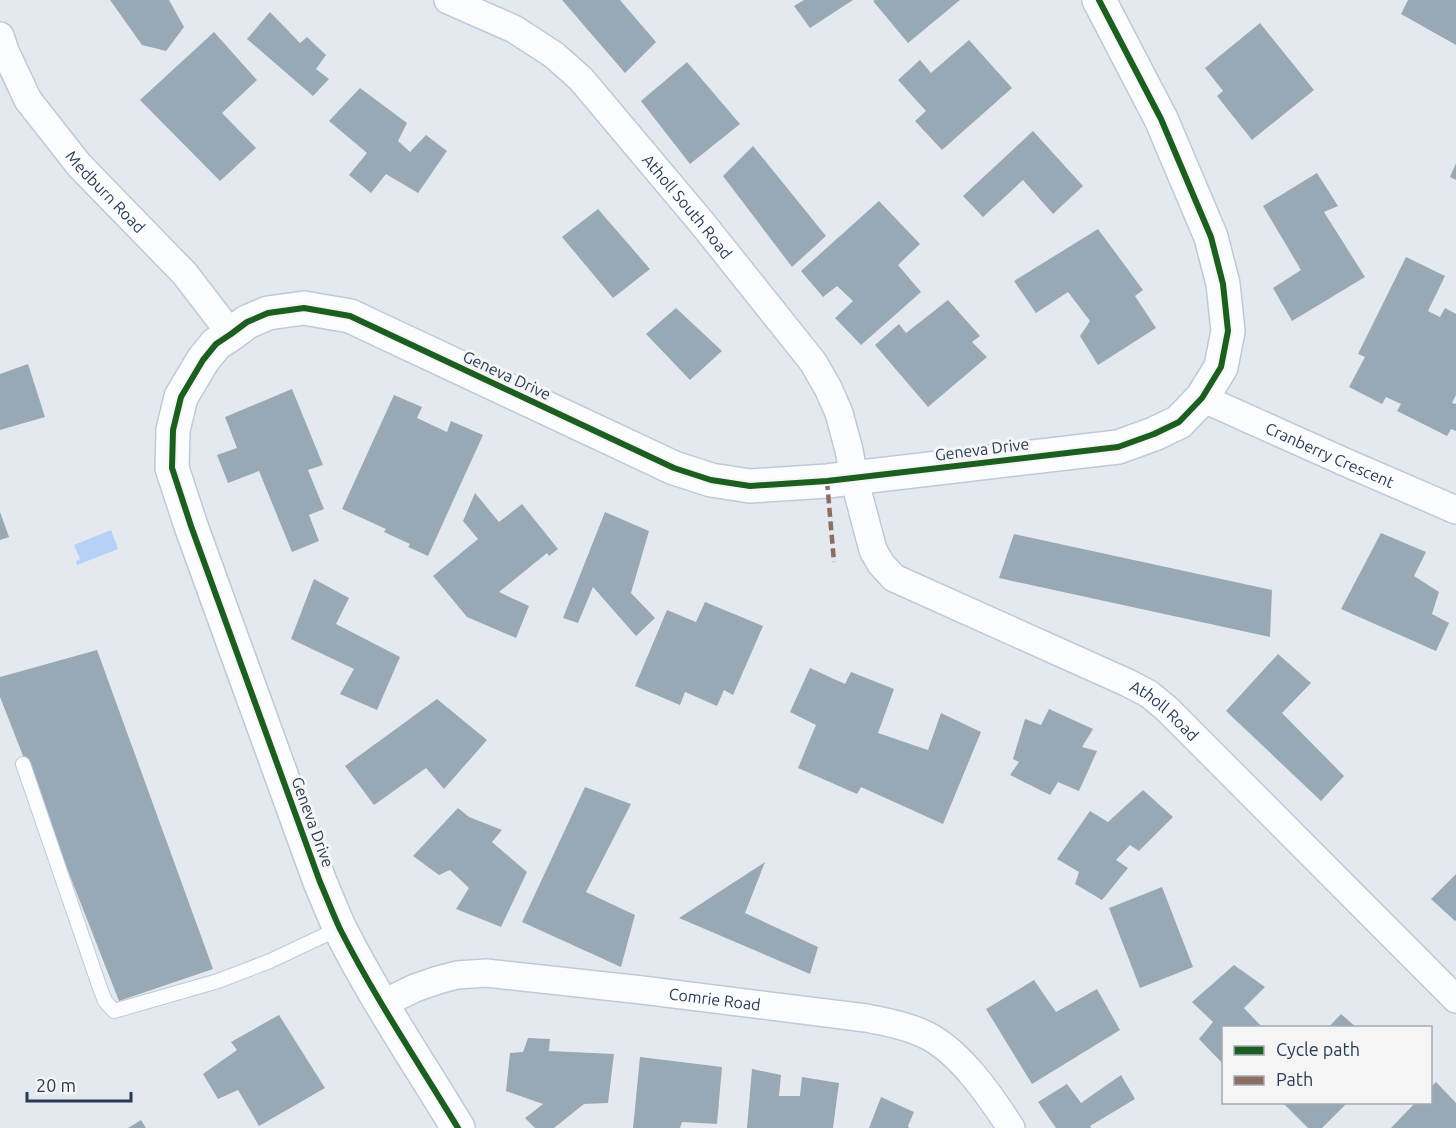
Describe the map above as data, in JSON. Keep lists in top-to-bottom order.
{
  "streets": {
    "street": [
      "Medburn Road",
      "Atholl South Road",
      "Geneva Drive",
      "Cranberry Crescent",
      "Atholl Road",
      "Comrie Road"
    ]
  },
  "crossings": [
    ["Medburn Road", "Geneva Drive"],
    ["Atholl South Road", "Geneva Drive"],
    ["Atholl South Road", "Atholl Road"],
    ["Geneva Drive", "Cranberry Crescent"],
    ["Geneva Drive", "Atholl Road"],
    ["Geneva Drive", "Comrie Road"]
  ],
  "legend": ["Cycle path", "Path"],
  "scale_bar": "20 m"
}
